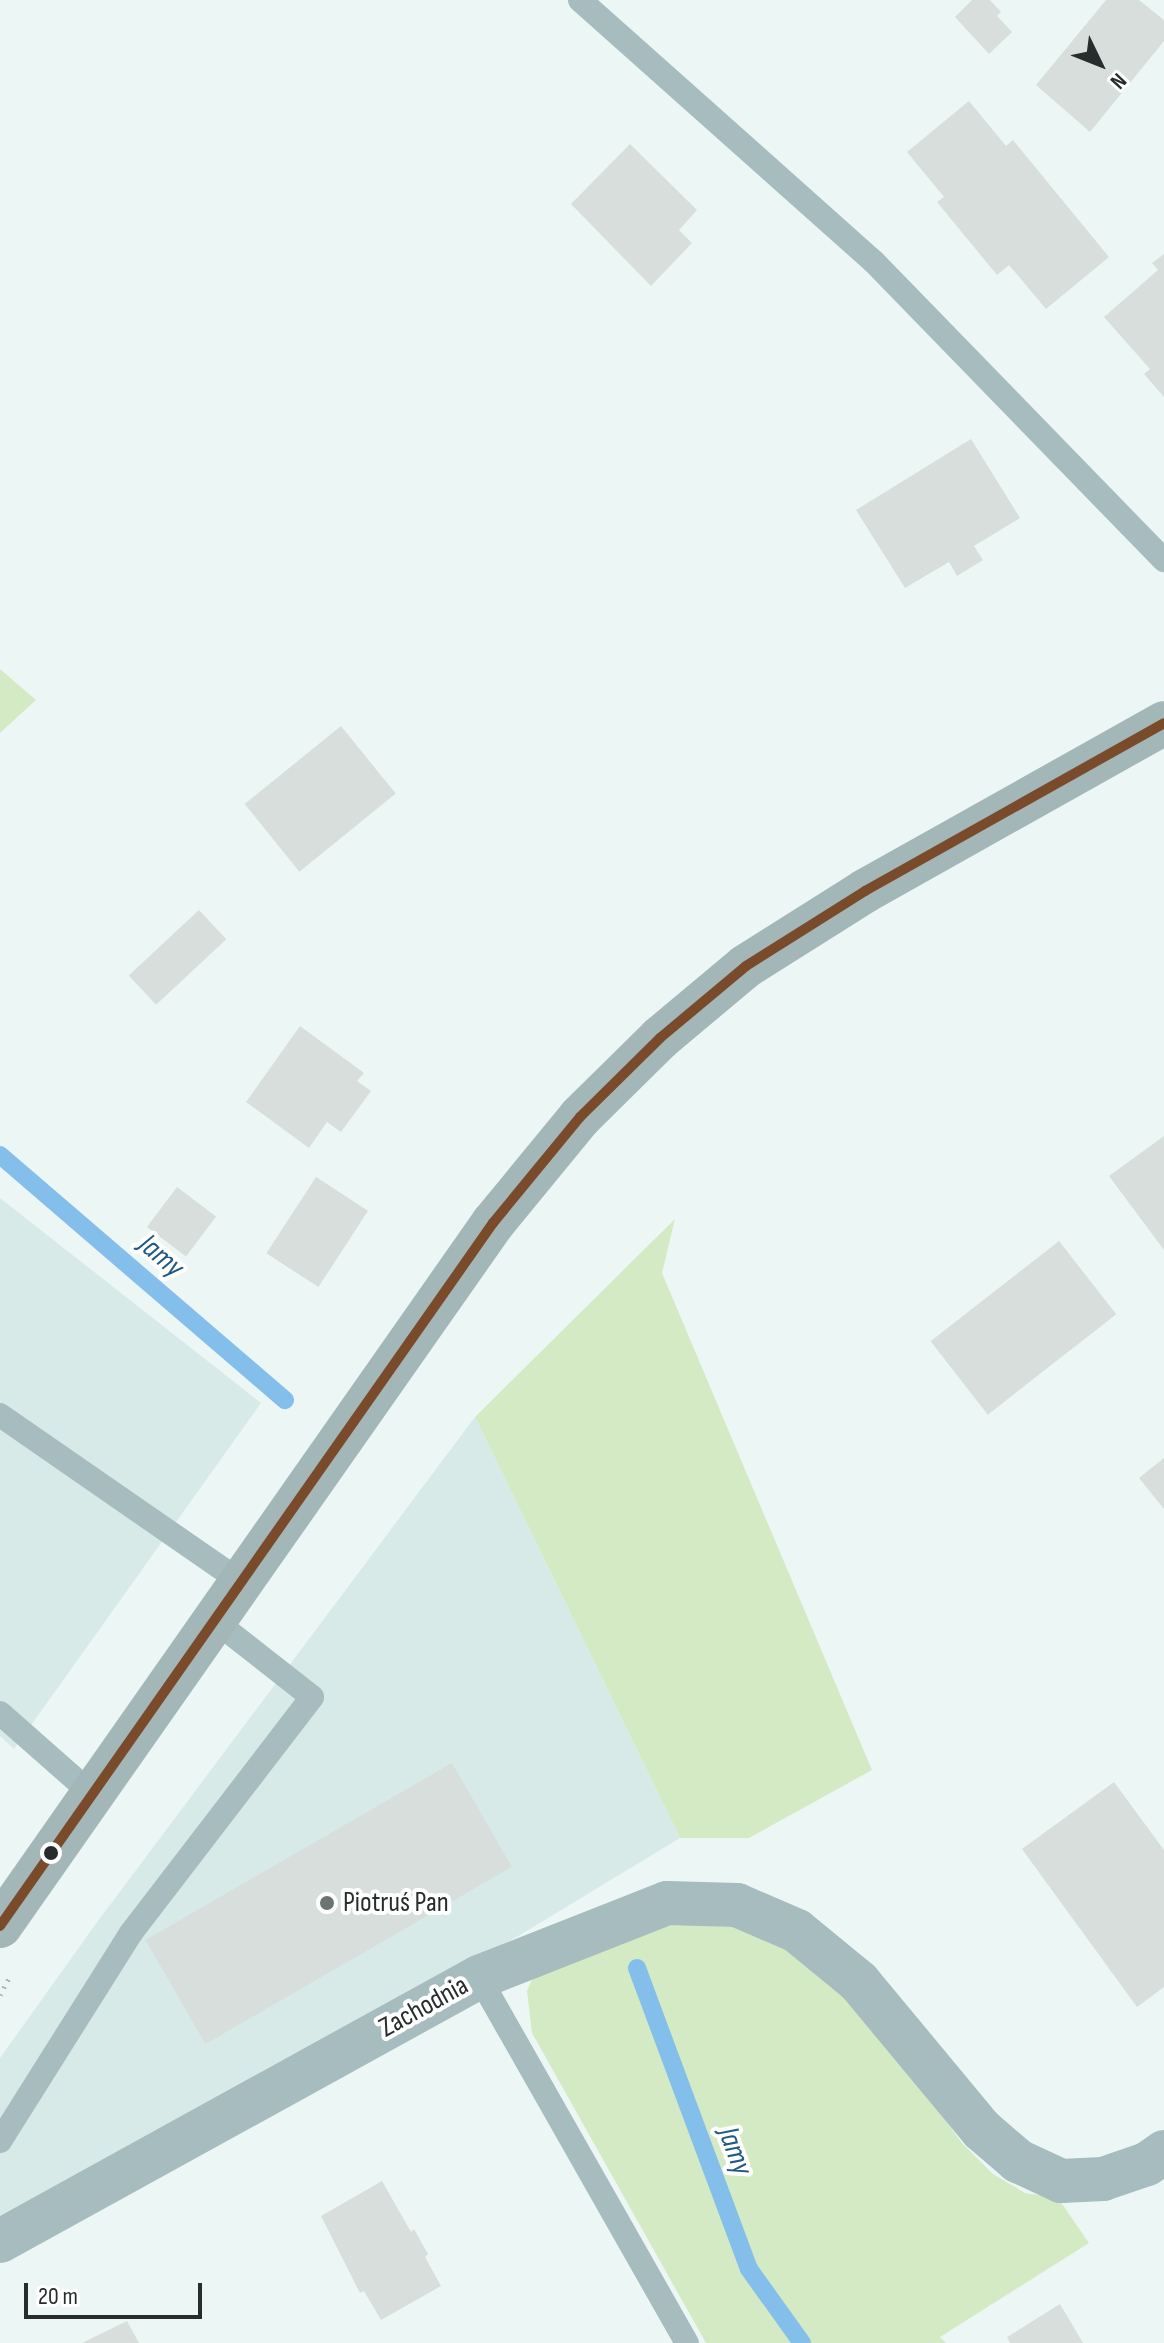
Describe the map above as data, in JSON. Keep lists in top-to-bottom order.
{
  "streets": {
    "street": ["Zachodnia"]
  },
  "water": ["Jamy"],
  "places": ["Piotruś Pan"],
  "scale_bar": "20 m",
  "north": "bottom right"
}
